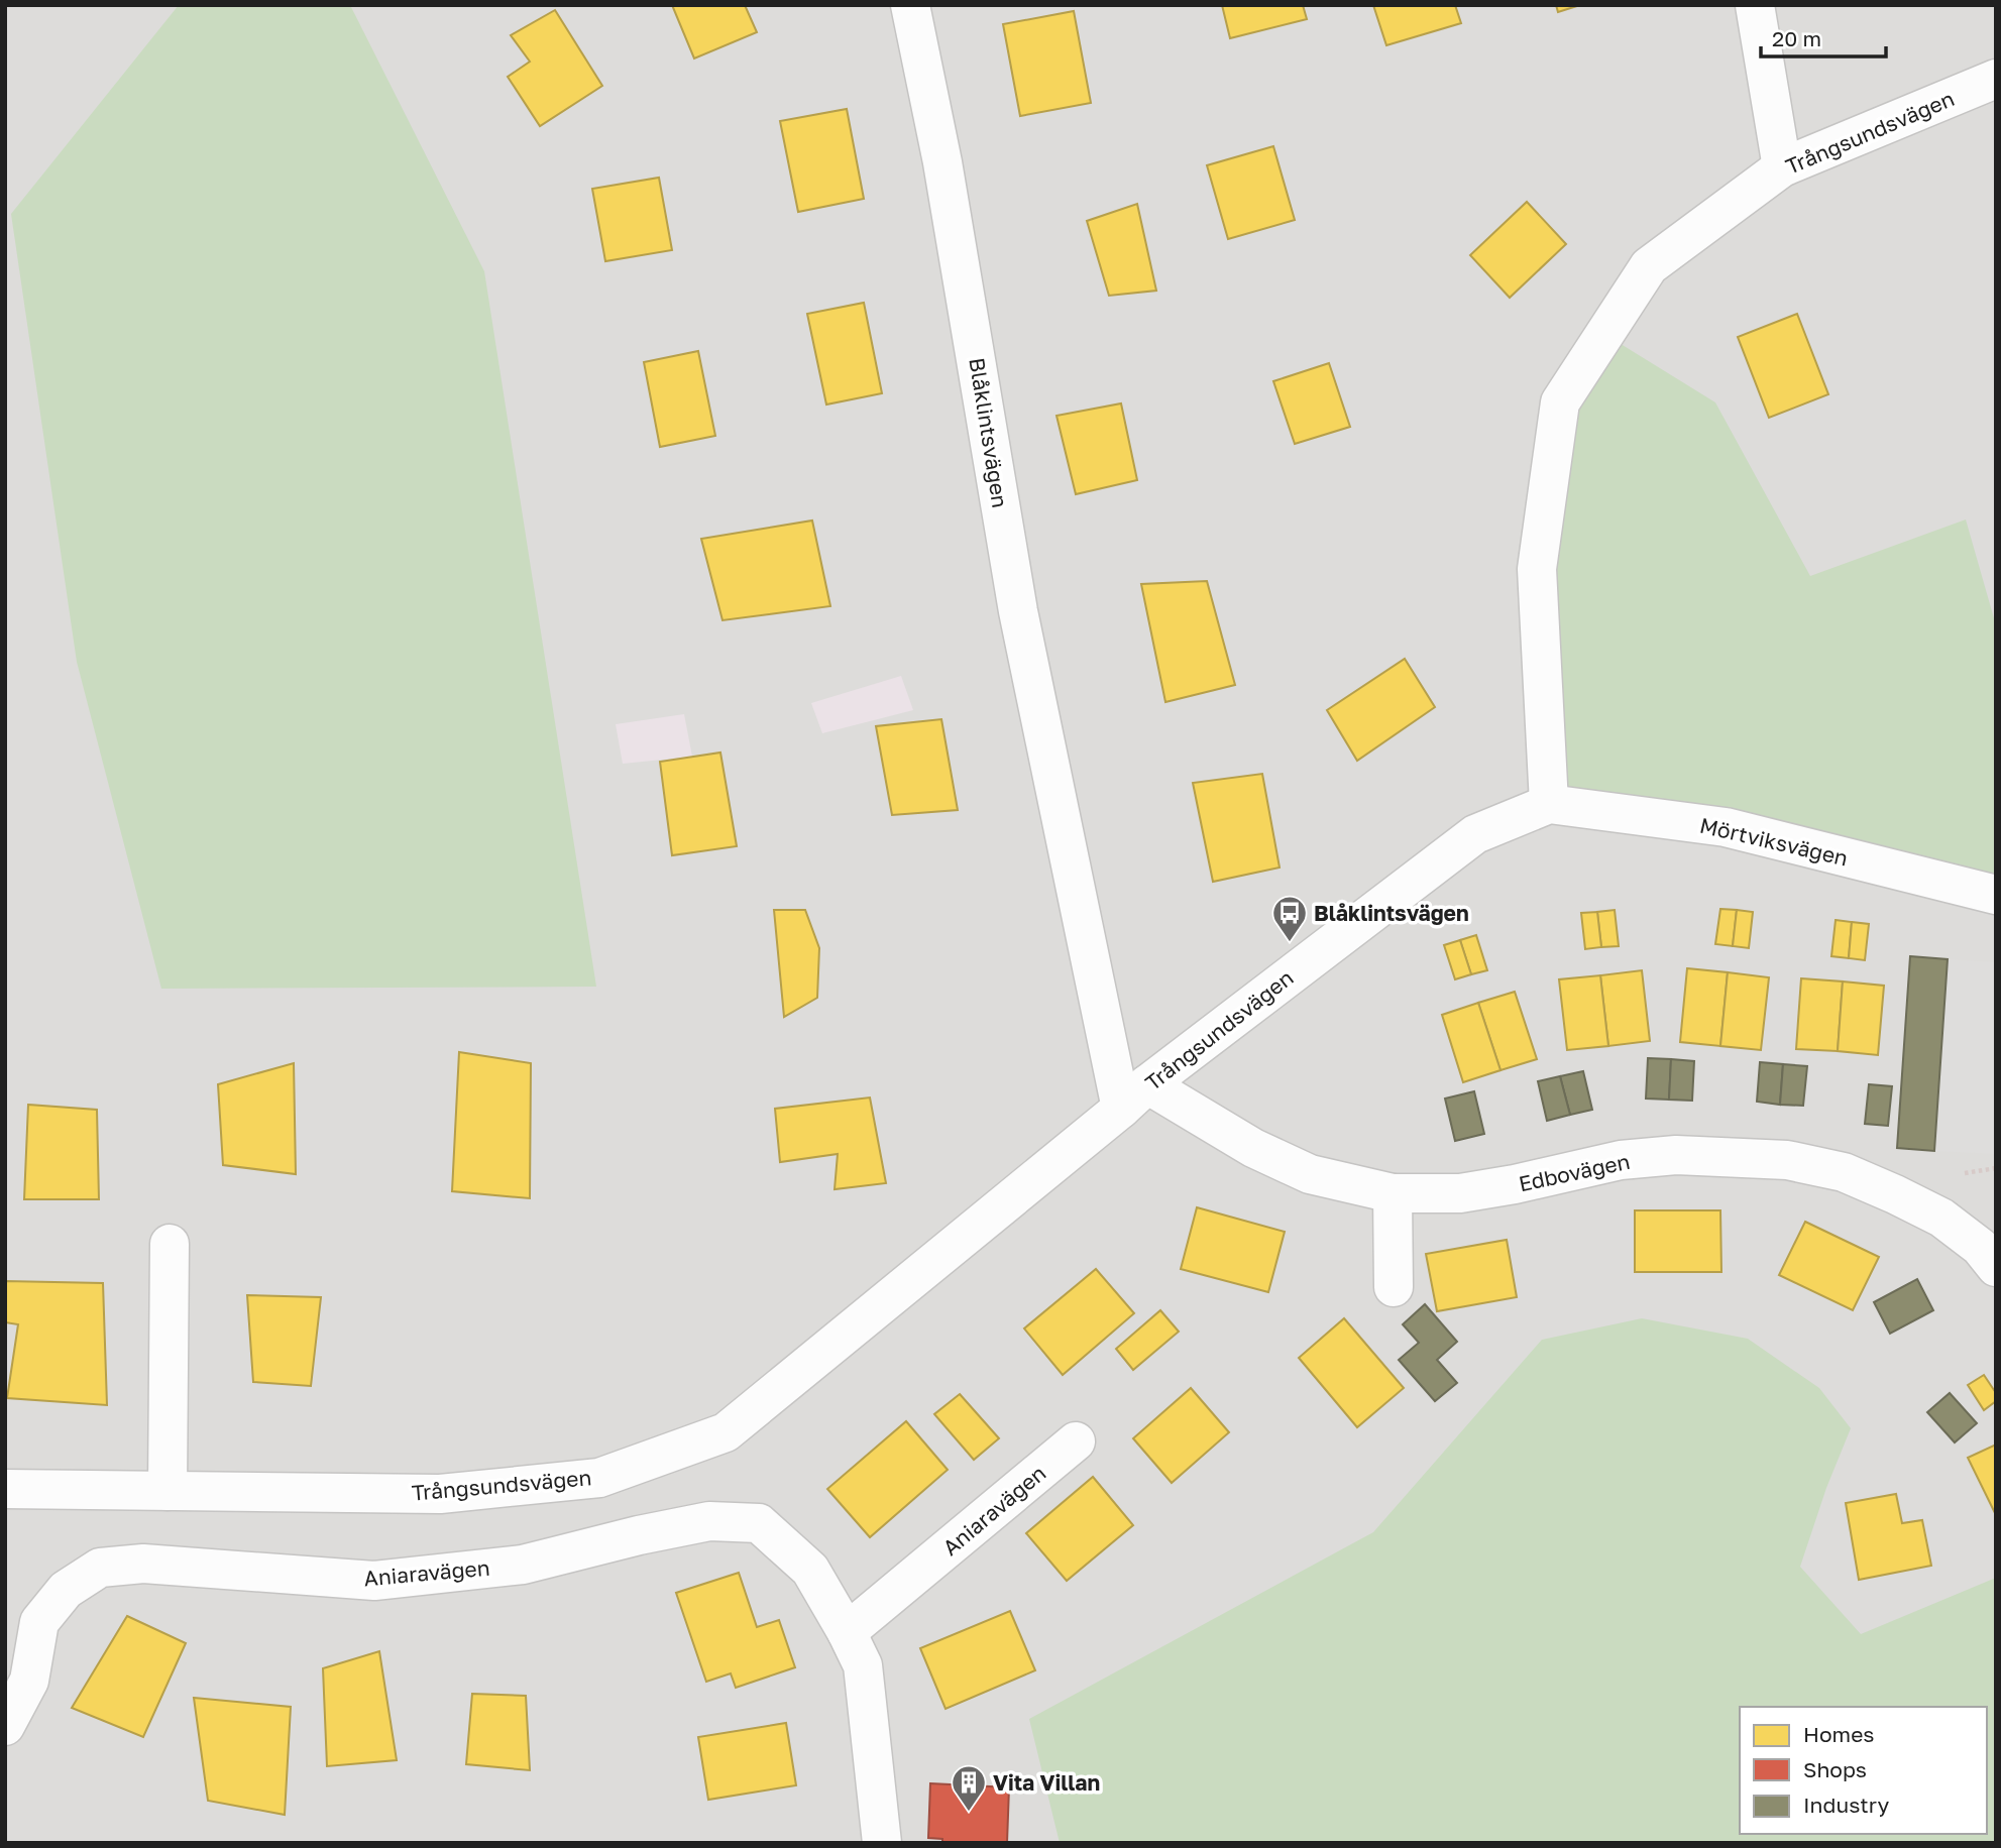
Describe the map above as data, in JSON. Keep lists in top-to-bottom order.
{
  "streets": {
    "street": [
      "Trångsundsvägen",
      "Blåklintsvägen",
      "Mörtviksvägen",
      "Edbovägen",
      "Aniaravägen"
    ]
  },
  "crossings": [
    ["Trångsundsvägen", "Blåklintsvägen"],
    ["Trångsundsvägen", "Mörtviksvägen"],
    ["Trångsundsvägen", "Edbovägen"],
    ["Blåklintsvägen", "Edbovägen"]
  ],
  "places": {
    "bus stop": ["Blåklintsvägen"],
    "building": ["Vita Villan"]
  },
  "legend": ["Homes", "Shops", "Industry"],
  "scale_bar": "20 m"
}
